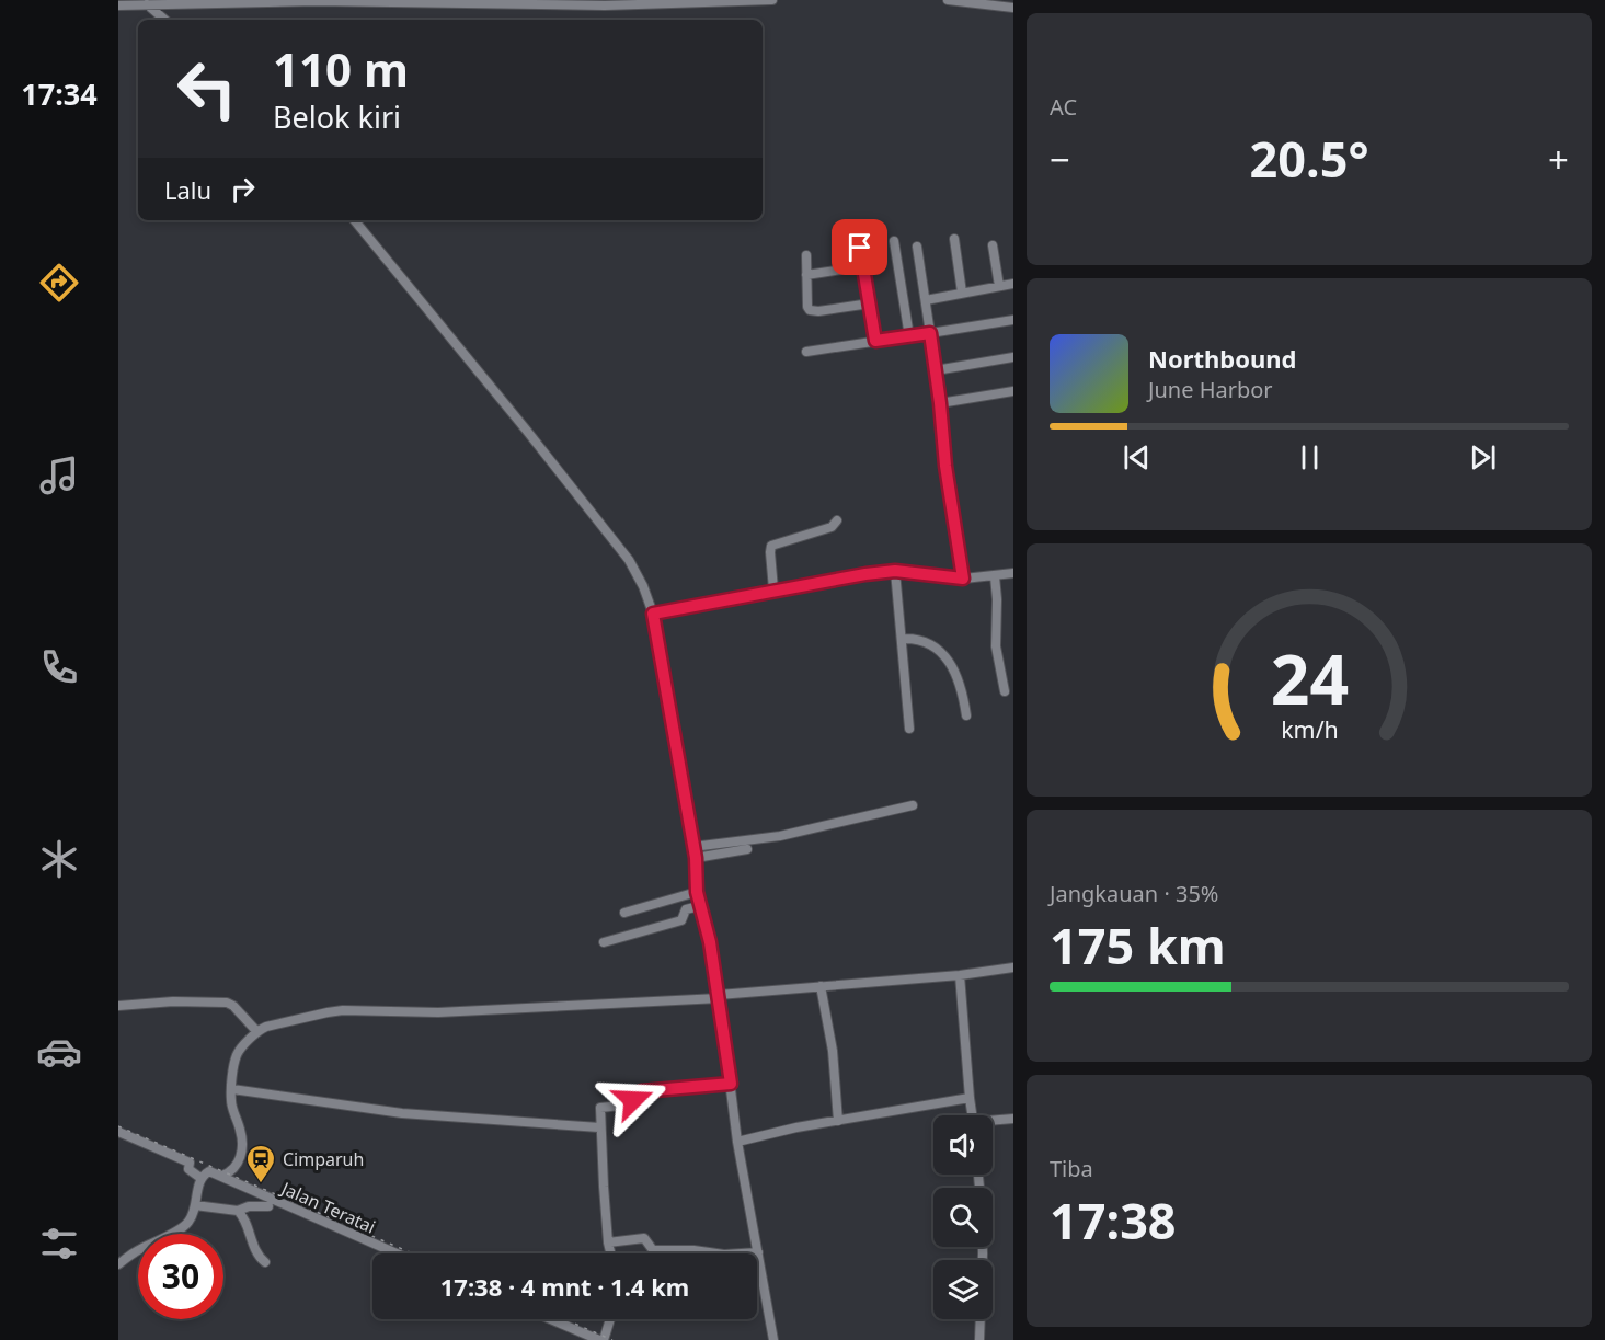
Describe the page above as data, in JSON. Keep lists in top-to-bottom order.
{
  "streets": {
    "street": ["Jalan Teratai"]
  },
  "places": {
    "station": ["Cimparuh"]
  },
  "page": {
    "tabs": "17:34",
    "tile": [
      "AC",
      ["Jangkauan · 35%", "175 km"],
      ["Tiba", "17:38"]
    ],
    "turn": ["110 m", "Belok kiri"],
    "heat": ["−", "20.5°", "+"],
    "then": "Lalu",
    "song": ["Northbound", "June Harbor"],
    "limit": "30",
    "trip": "17:38 · 4 mnt · 1.4 km",
    "gauge": ["24", "km/h"]
  }
}
